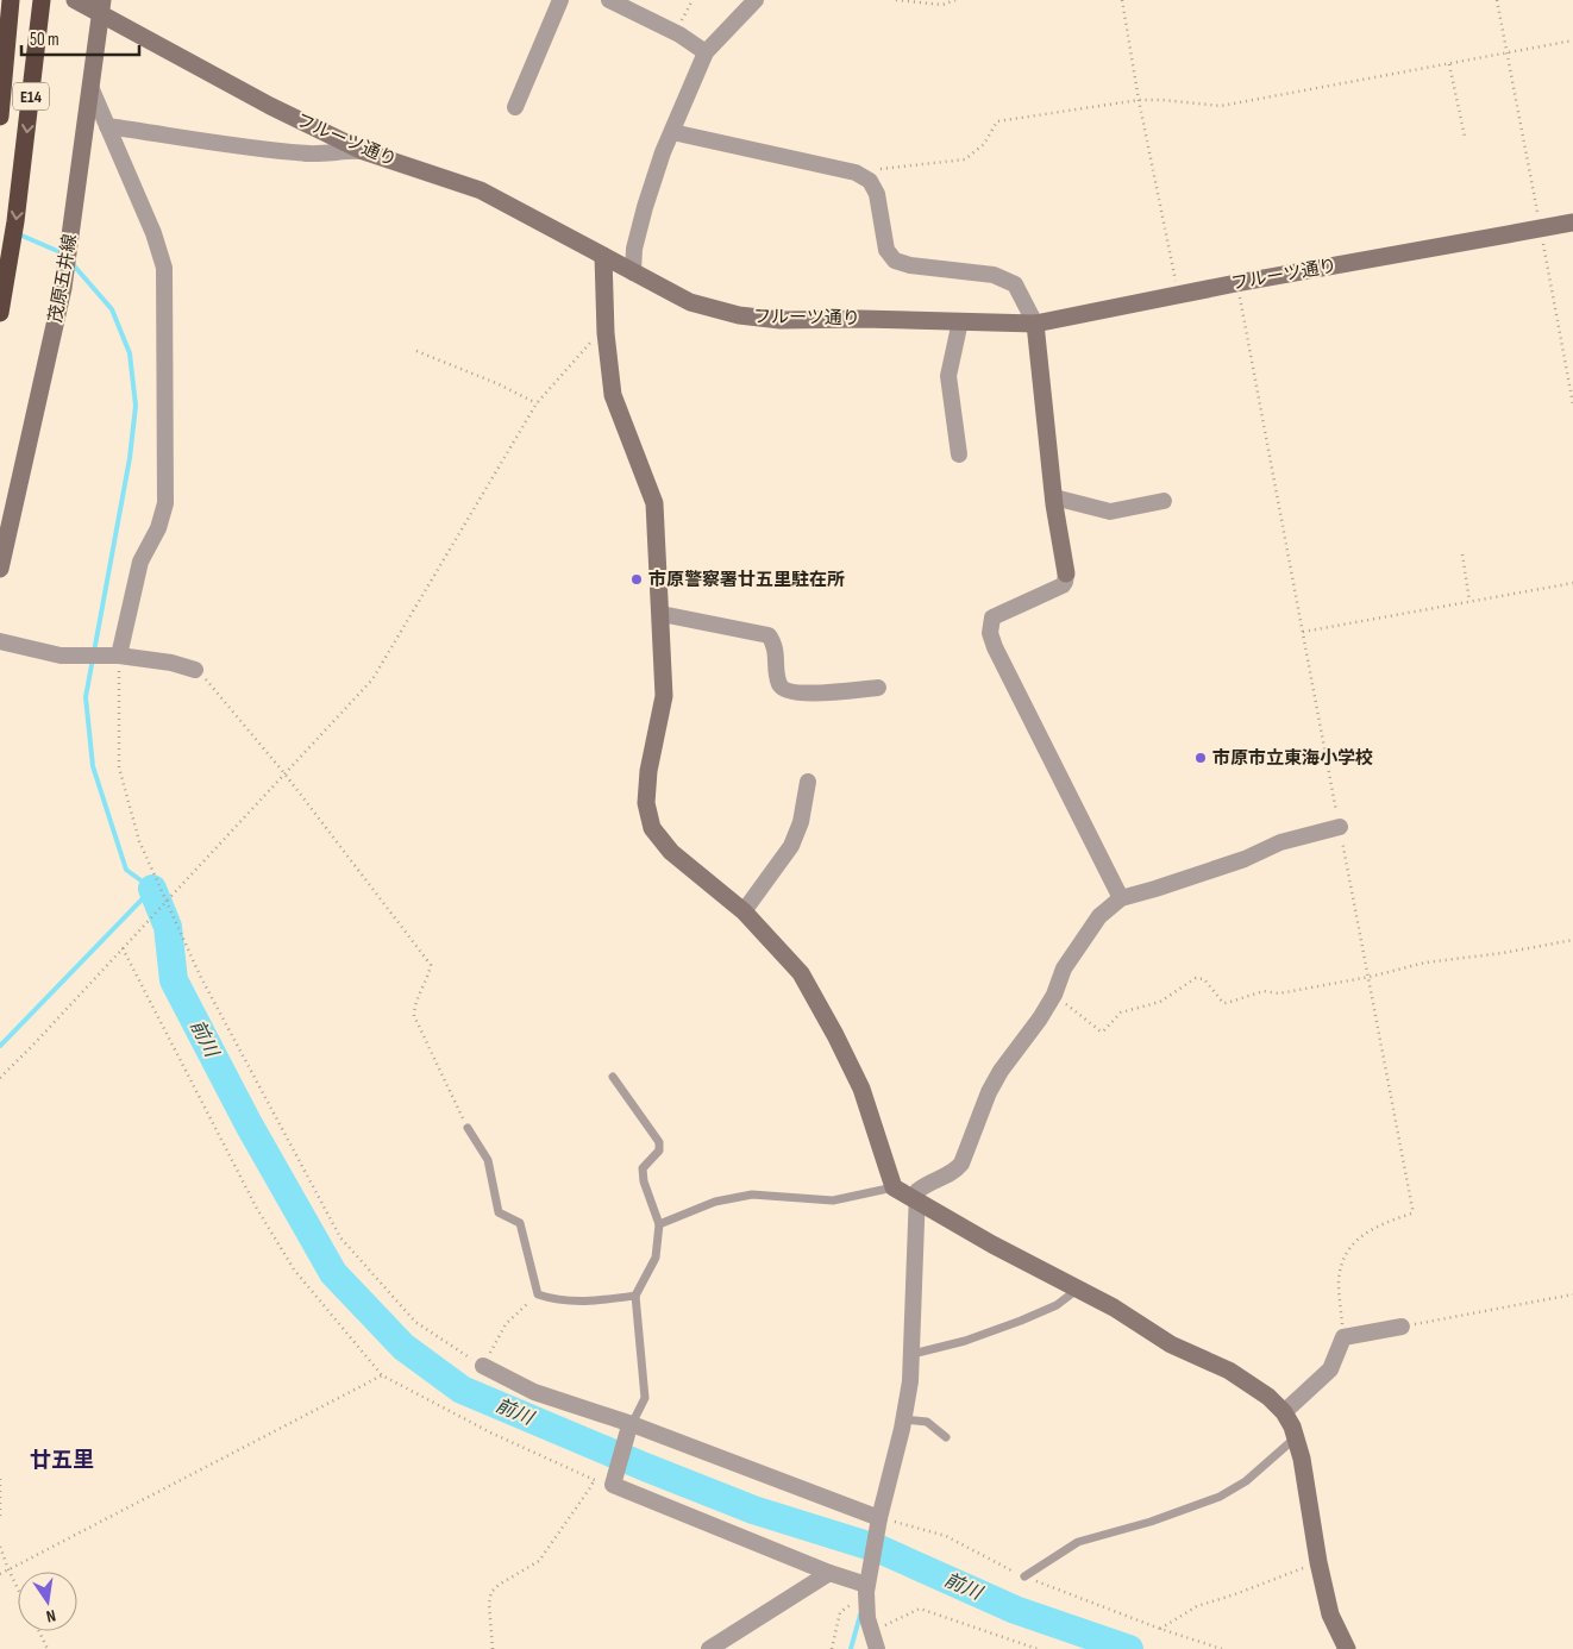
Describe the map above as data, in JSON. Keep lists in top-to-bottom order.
{
  "streets": {
    "highway": ["E14"],
    "street": ["フルーツ通り", "茂原五井線"]
  },
  "crossings": [
    ["フルーツ通り", "茂原五井線"]
  ],
  "districts": ["廿五里"],
  "water": ["前川"],
  "places": ["市原警察署廿五里駐在所", "市原市立東海小学校"],
  "scale_bar": "50 m",
  "north": "bottom"
}
